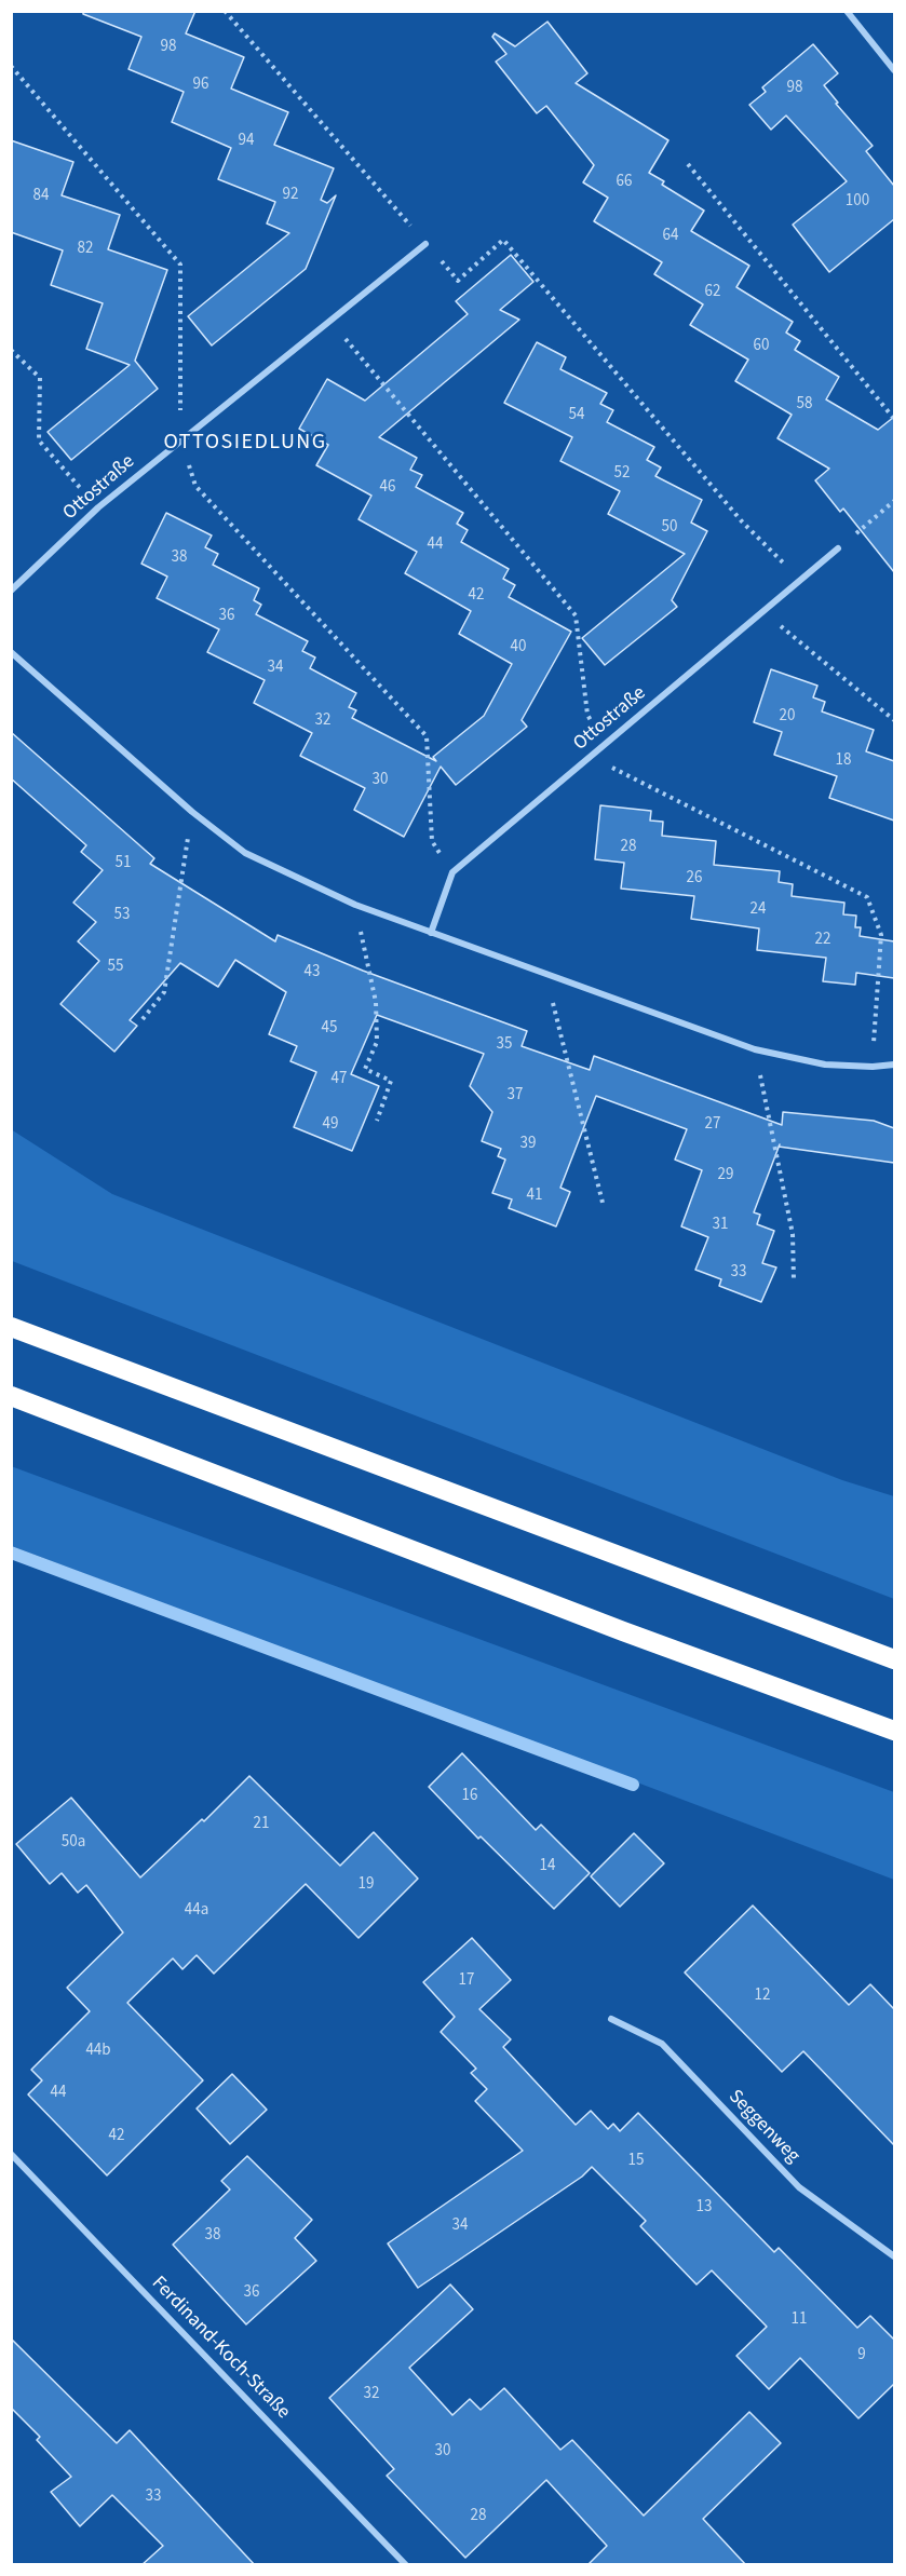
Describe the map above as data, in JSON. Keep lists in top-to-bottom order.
{
  "streets": {
    "street": ["Ottostraße", "Seggenweg", "Ferdinand-Koch-Straße"]
  },
  "districts": ["OTTOSIEDLUNG"],
  "house_numbers": [
    "98",
    "96",
    "98",
    "94",
    "66",
    "92",
    "84",
    "100",
    "64",
    "82",
    "62",
    "60",
    "58",
    "54",
    "52",
    "46",
    "50",
    "44",
    "38",
    "42",
    "36",
    "40",
    "34",
    "20",
    "32",
    "18",
    "30",
    "28",
    "51",
    "26",
    "24",
    "53",
    "22",
    "55",
    "43",
    "45",
    "35",
    "47",
    "37",
    "49",
    "27",
    "39",
    "29",
    "41",
    "31",
    "33",
    "16",
    "21",
    "50a",
    "14",
    "19",
    "44a",
    "17",
    "12",
    "44b",
    "44",
    "42",
    "15",
    "13",
    "34",
    "38",
    "36",
    "11",
    "9",
    "32",
    "30",
    "33",
    "28"
  ]
}
